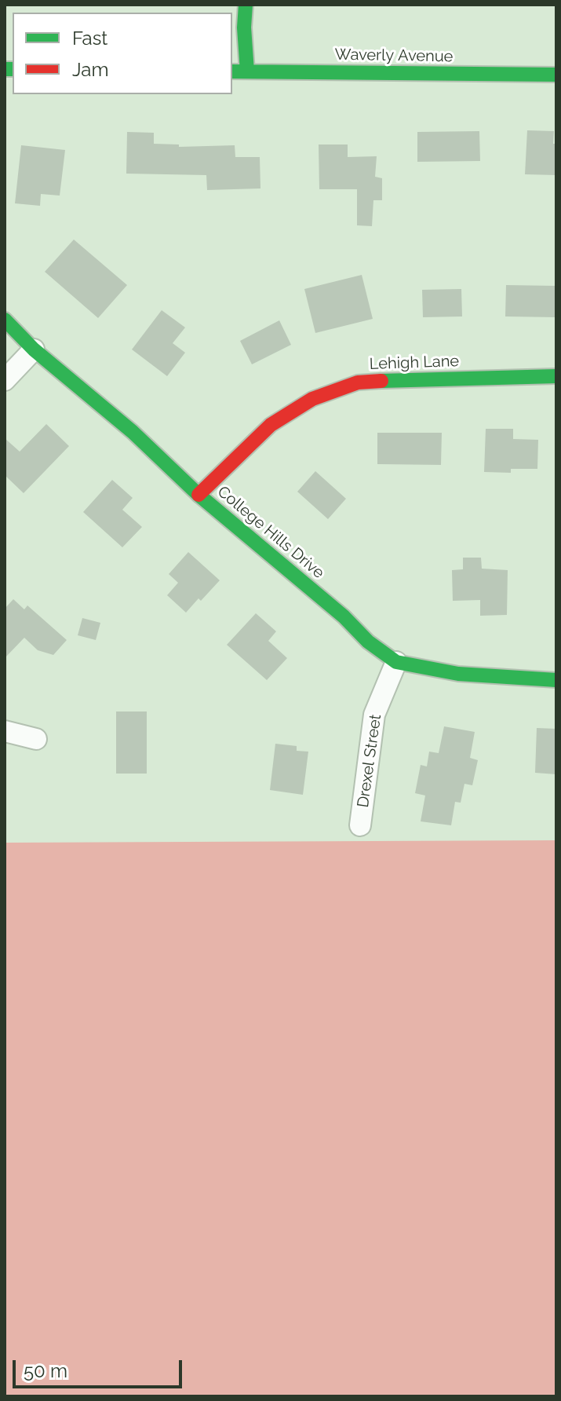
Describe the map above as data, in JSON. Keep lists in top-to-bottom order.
{
  "streets": {
    "street": [
      "Waverly Avenue",
      "Lehigh Lane",
      "College Hills Drive",
      "Drexel Street"
    ]
  },
  "crossings": [
    ["Lehigh Lane", "College Hills Drive"],
    ["College Hills Drive", "Drexel Street"]
  ],
  "legend": ["Fast", "Jam"],
  "scale_bar": "50 m"
}
